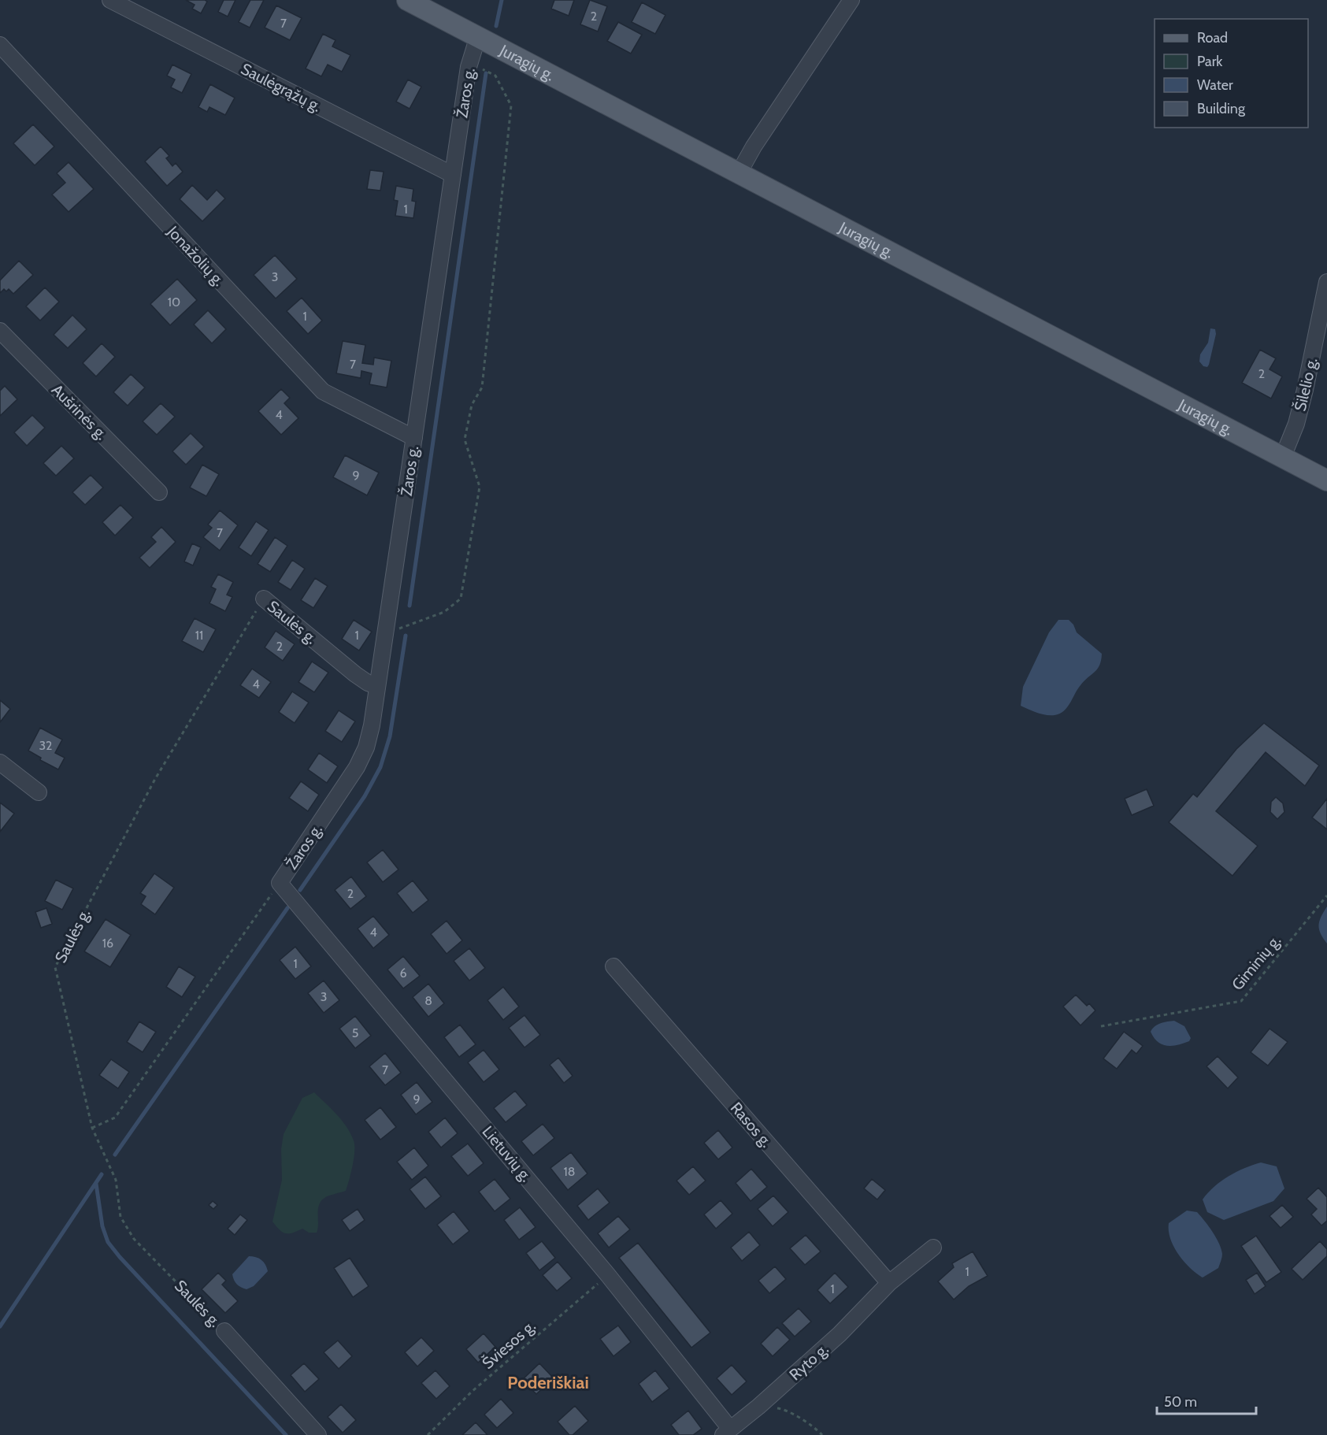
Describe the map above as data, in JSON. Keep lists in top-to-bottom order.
{
  "streets": {
    "main road": ["Juragių g."],
    "street": [
      "Saulėgrąžų g.",
      "Žaros g.",
      "Jonažolių g.",
      "Šilelio g.",
      "Aušrinės g.",
      "Saulės g.",
      "Rasos g.",
      "Lietuvių g.",
      "Ryto g."
    ],
    "path": ["Giminių g.", "Šviesos g."]
  },
  "crossings": [
    ["Juragių g.", "Žaros g."],
    ["Juragių g.", "Šilelio g."],
    ["Saulėgrąžų g.", "Žaros g."],
    ["Žaros g.", "Jonažolių g."],
    ["Žaros g.", "Saulės g."],
    ["Žaros g.", "Lietuvių g."],
    ["Rasos g.", "Ryto g."],
    ["Lietuvių g.", "Šviesos g."],
    ["Lietuvių g.", "Ryto g."]
  ],
  "districts": ["Poderiškiai"],
  "house_numbers": [
    "2",
    "7",
    "1",
    "3",
    "10",
    "1",
    "7",
    "2",
    "4",
    "9",
    "7",
    "11",
    "1",
    "2",
    "4",
    "32",
    "2",
    "4",
    "16",
    "1",
    "6",
    "3",
    "8",
    "5",
    "7",
    "9",
    "18",
    "1",
    "1"
  ],
  "legend": [
    "Road",
    "Park",
    "Water",
    "Building"
  ],
  "scale_bar": "50 m"
}
